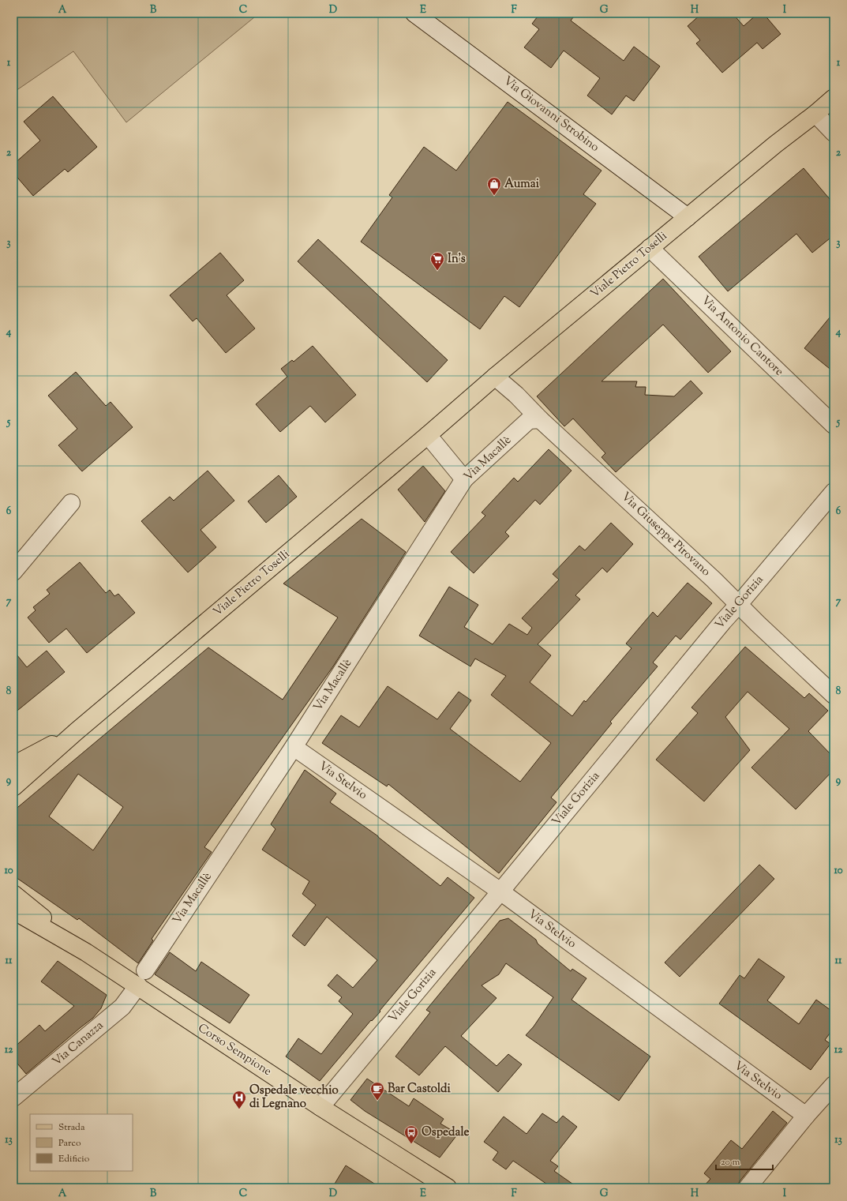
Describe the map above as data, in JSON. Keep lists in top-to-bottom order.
{
  "streets": {
    "main road": ["Viale Pietro Toselli", "Corso Sempione"],
    "street": [
      "Via Giovanni Strobino",
      "Via Antonio Cantore",
      "Via Macallè",
      "Via Giuseppe Pirovano",
      "Viale Gorizia",
      "Via Stelvio",
      "Via Canazza"
    ]
  },
  "crossings": [
    ["Via Giovanni Strobino", "Viale Pietro Toselli"],
    ["Viale Pietro Toselli", "Via Antonio Cantore"],
    ["Viale Pietro Toselli", "Via Giuseppe Pirovano"],
    ["Via Macallè", "Via Giuseppe Pirovano"],
    ["Via Macallè", "Via Stelvio"],
    ["Via Macallè", "Via Canazza"],
    ["Via Macallè", "Corso Sempione"],
    ["Via Giuseppe Pirovano", "Viale Gorizia"],
    ["Viale Gorizia", "Via Stelvio"],
    ["Viale Gorizia", "Corso Sempione"],
    ["Via Canazza", "Corso Sempione"]
  ],
  "places": {
    "shop": ["Aumai"],
    "supermarket": ["In's"],
    "cafe": ["Bar Castoldi"],
    "hospital": ["Ospedale vecchio di Legnano"],
    "bus stop": ["Ospedale"]
  },
  "legend": ["Strada", "Parco", "Edificio"],
  "scale_bar": "20 m",
  "grid": {
    "columns": [
      "A",
      "B",
      "C",
      "D",
      "E",
      "F",
      "G",
      "H",
      "I"
    ],
    "rows": [
      "1",
      "2",
      "3",
      "4",
      "5",
      "6",
      "7",
      "8",
      "9",
      "10",
      "11",
      "12",
      "13"
    ]
  }
}
